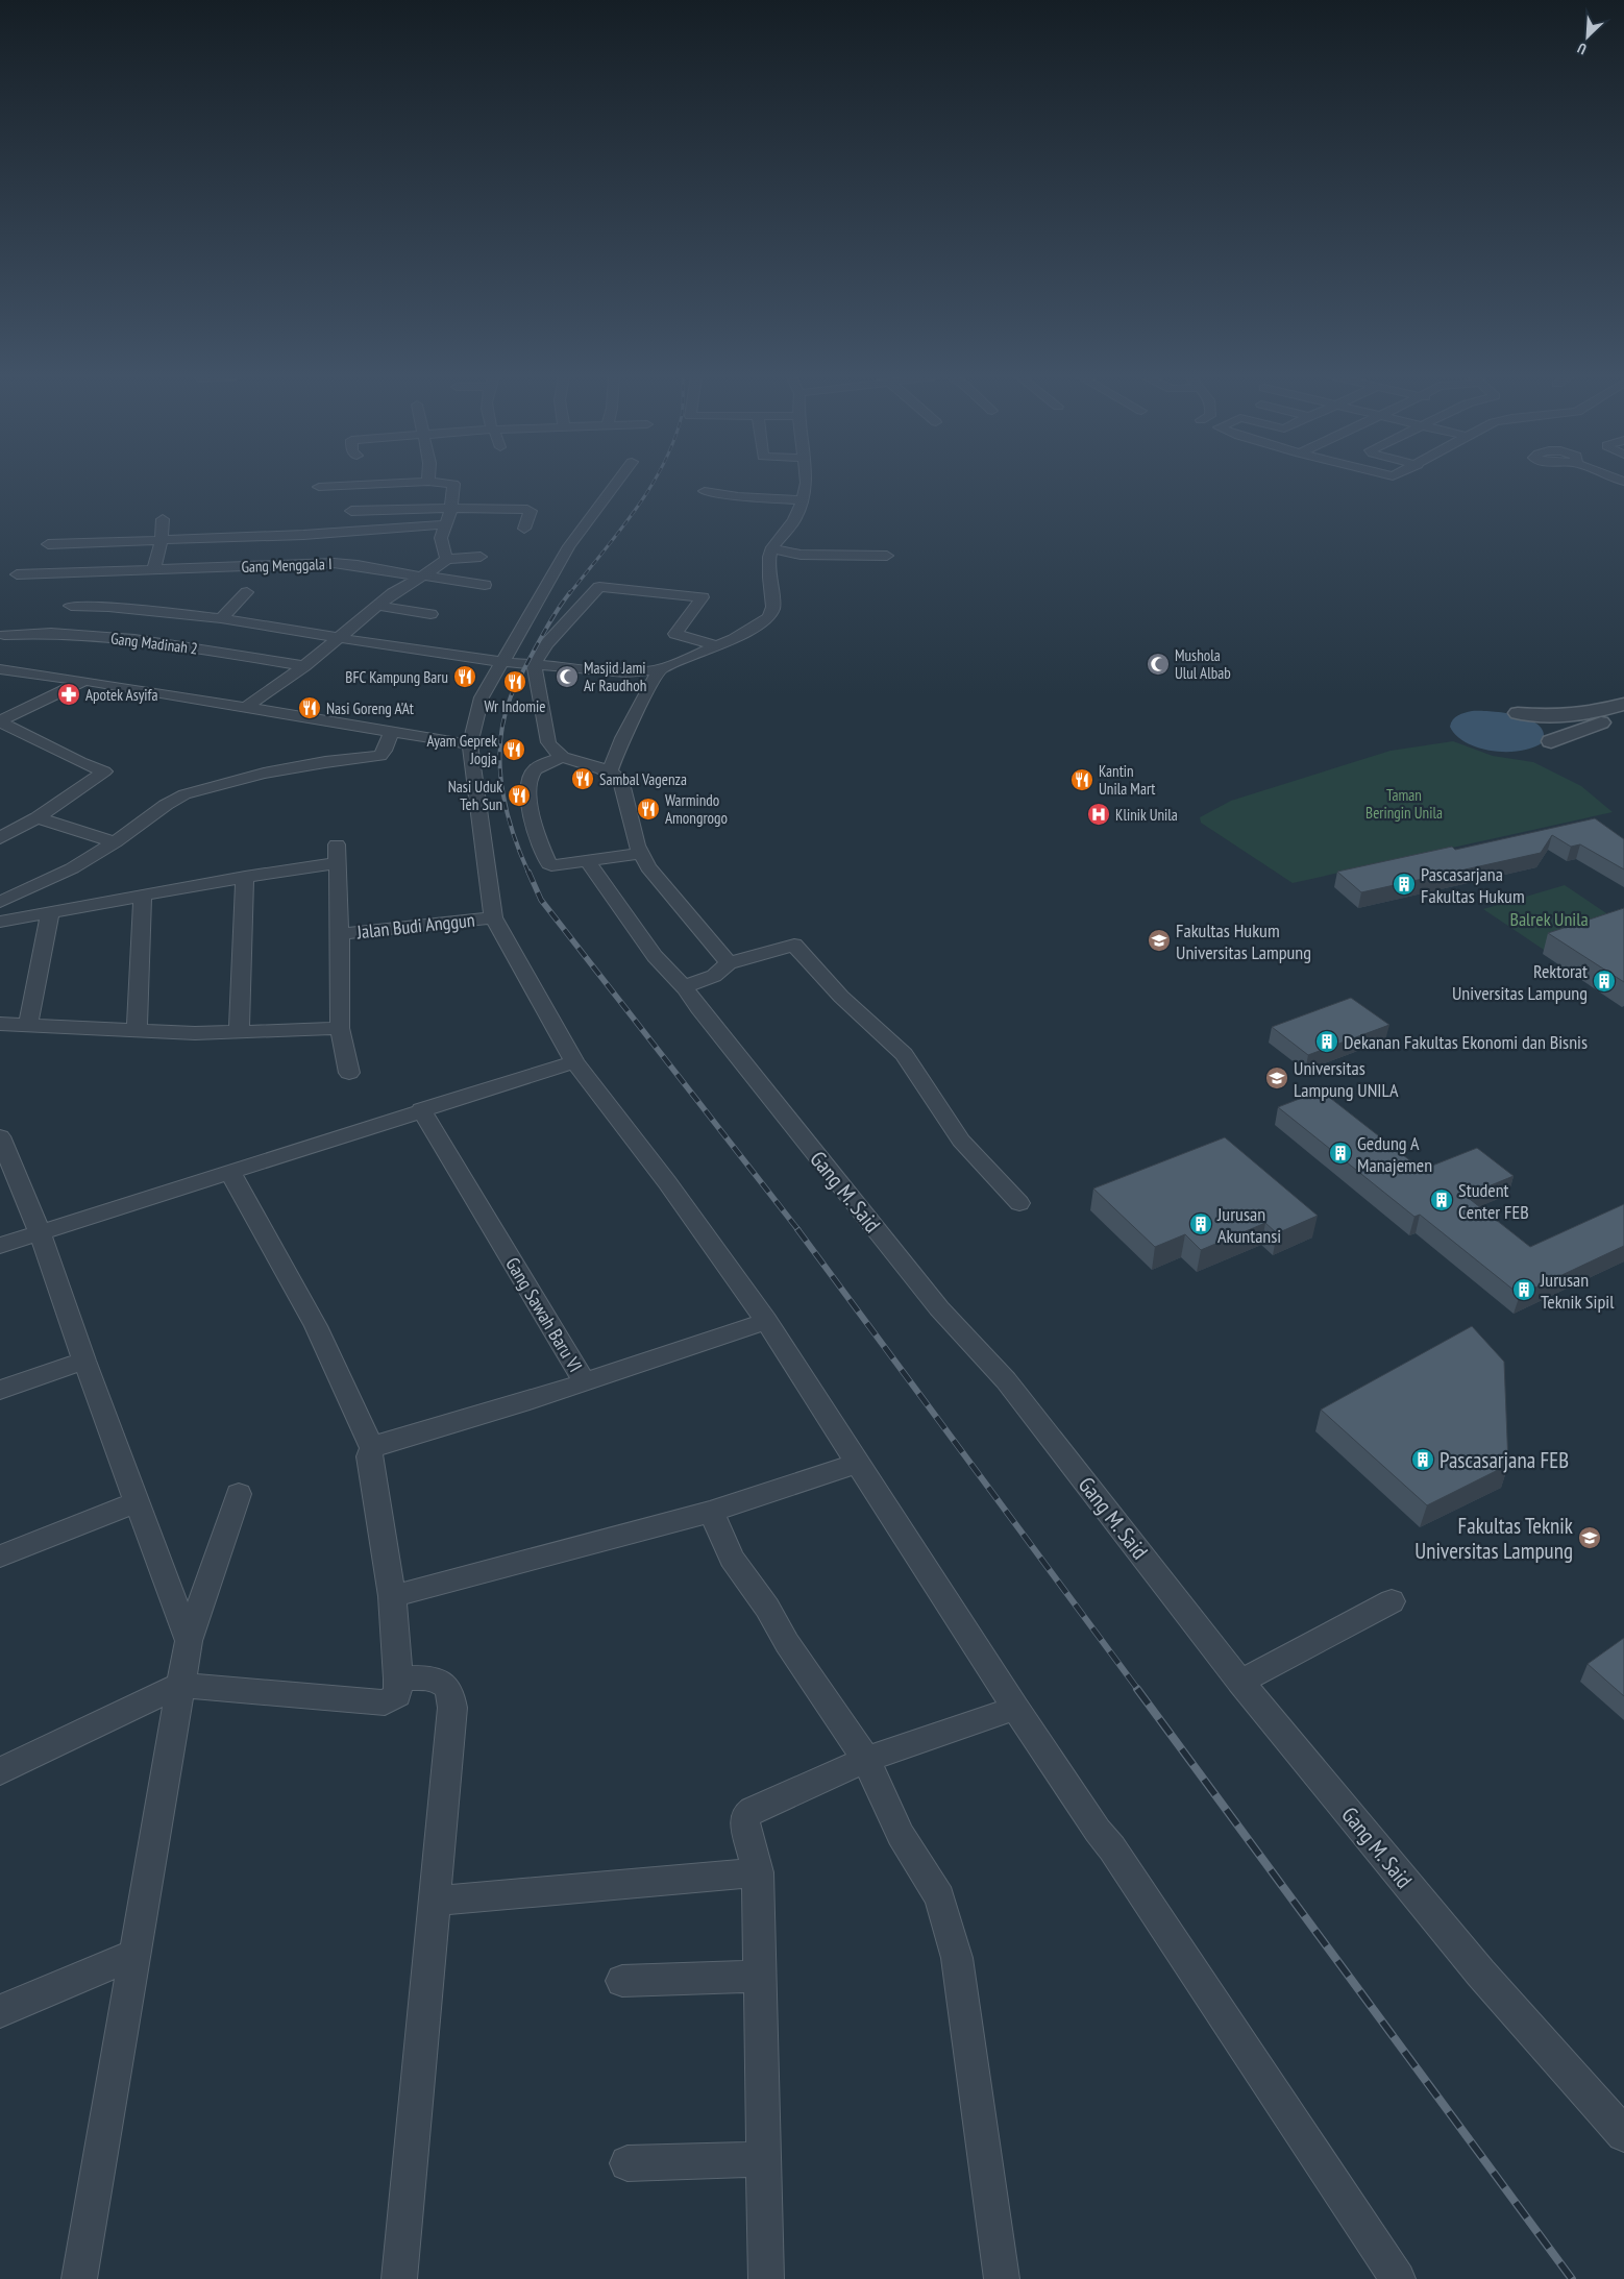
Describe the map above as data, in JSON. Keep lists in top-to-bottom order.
{
  "streets": {
    "street": [
      "Gang Menggala I",
      "Gang Madinah 2",
      "Jalan Budi Anggun",
      "Gang M. Said",
      "Gang Sawah Baru VI"
    ]
  },
  "parks": ["Taman Beringin Unila", "Balrek Unila"],
  "places": {
    "mosque": ["Mushola Ulul Albab", "Masjid Jami Ar Raudhoh"],
    "restaurant": [
      "BFC Kampung Baru",
      "Wr Indomie",
      "Nasi Goreng A'At",
      "Ayam Geprek Jogja",
      "Sambal Vagenza",
      "Kantin Unila Mart",
      "Nasi Uduk Teh Sun",
      "Warmindo Amongrogo"
    ],
    "pharmacy": ["Apotek Asyifa"],
    "hospital": ["Klinik Unila"],
    "building": [
      "Pascasarjana Fakultas Hukum",
      "Rektorat Universitas Lampung",
      "Dekanan Fakultas Ekonomi dan Bisnis",
      "Gedung A Manajemen",
      "Student Center FEB",
      "Jurusan Akuntansi",
      "Jurusan Teknik Sipil",
      "Pascasarjana FEB"
    ],
    "school or university": ["Fakultas Hukum Universitas Lampung", "Universitas Lampung UNILA", "Fakultas Teknik Universitas Lampung"]
  },
  "north": "bottom left"
}
